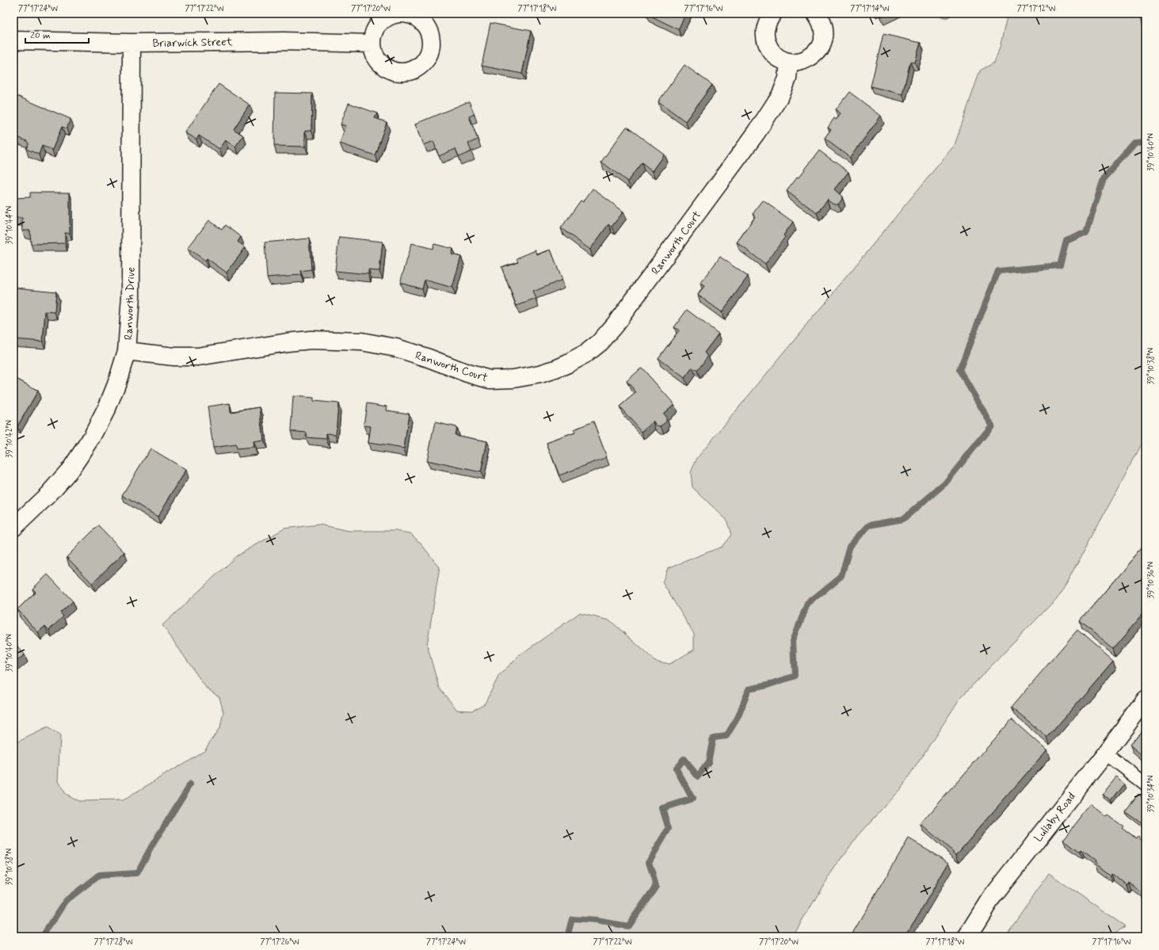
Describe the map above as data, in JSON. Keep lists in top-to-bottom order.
{
  "streets": {
    "street": [
      "Briarwick Street",
      "Ranworth Court",
      "Ranworth Drive",
      "Lullaby Road"
    ]
  },
  "crossings": [
    ["Briarwick Street", "Ranworth Drive"],
    ["Ranworth Court", "Ranworth Drive"]
  ],
  "scale_bar": "20 m",
  "coordinates": [
    "77°17'24\"W",
    "77°17'22\"W",
    "77°17'20\"W",
    "77°17'18\"W",
    "77°17'16\"W",
    "77°17'14\"W",
    "77°17'12\"W",
    "39°10'40\"N",
    "39°10'44\"N",
    "39°10'38\"N",
    "39°10'42\"N",
    "39°10'36\"N",
    "39°10'34\"N",
    "77°17'28\"W",
    "77°17'26\"W"
  ]
}
